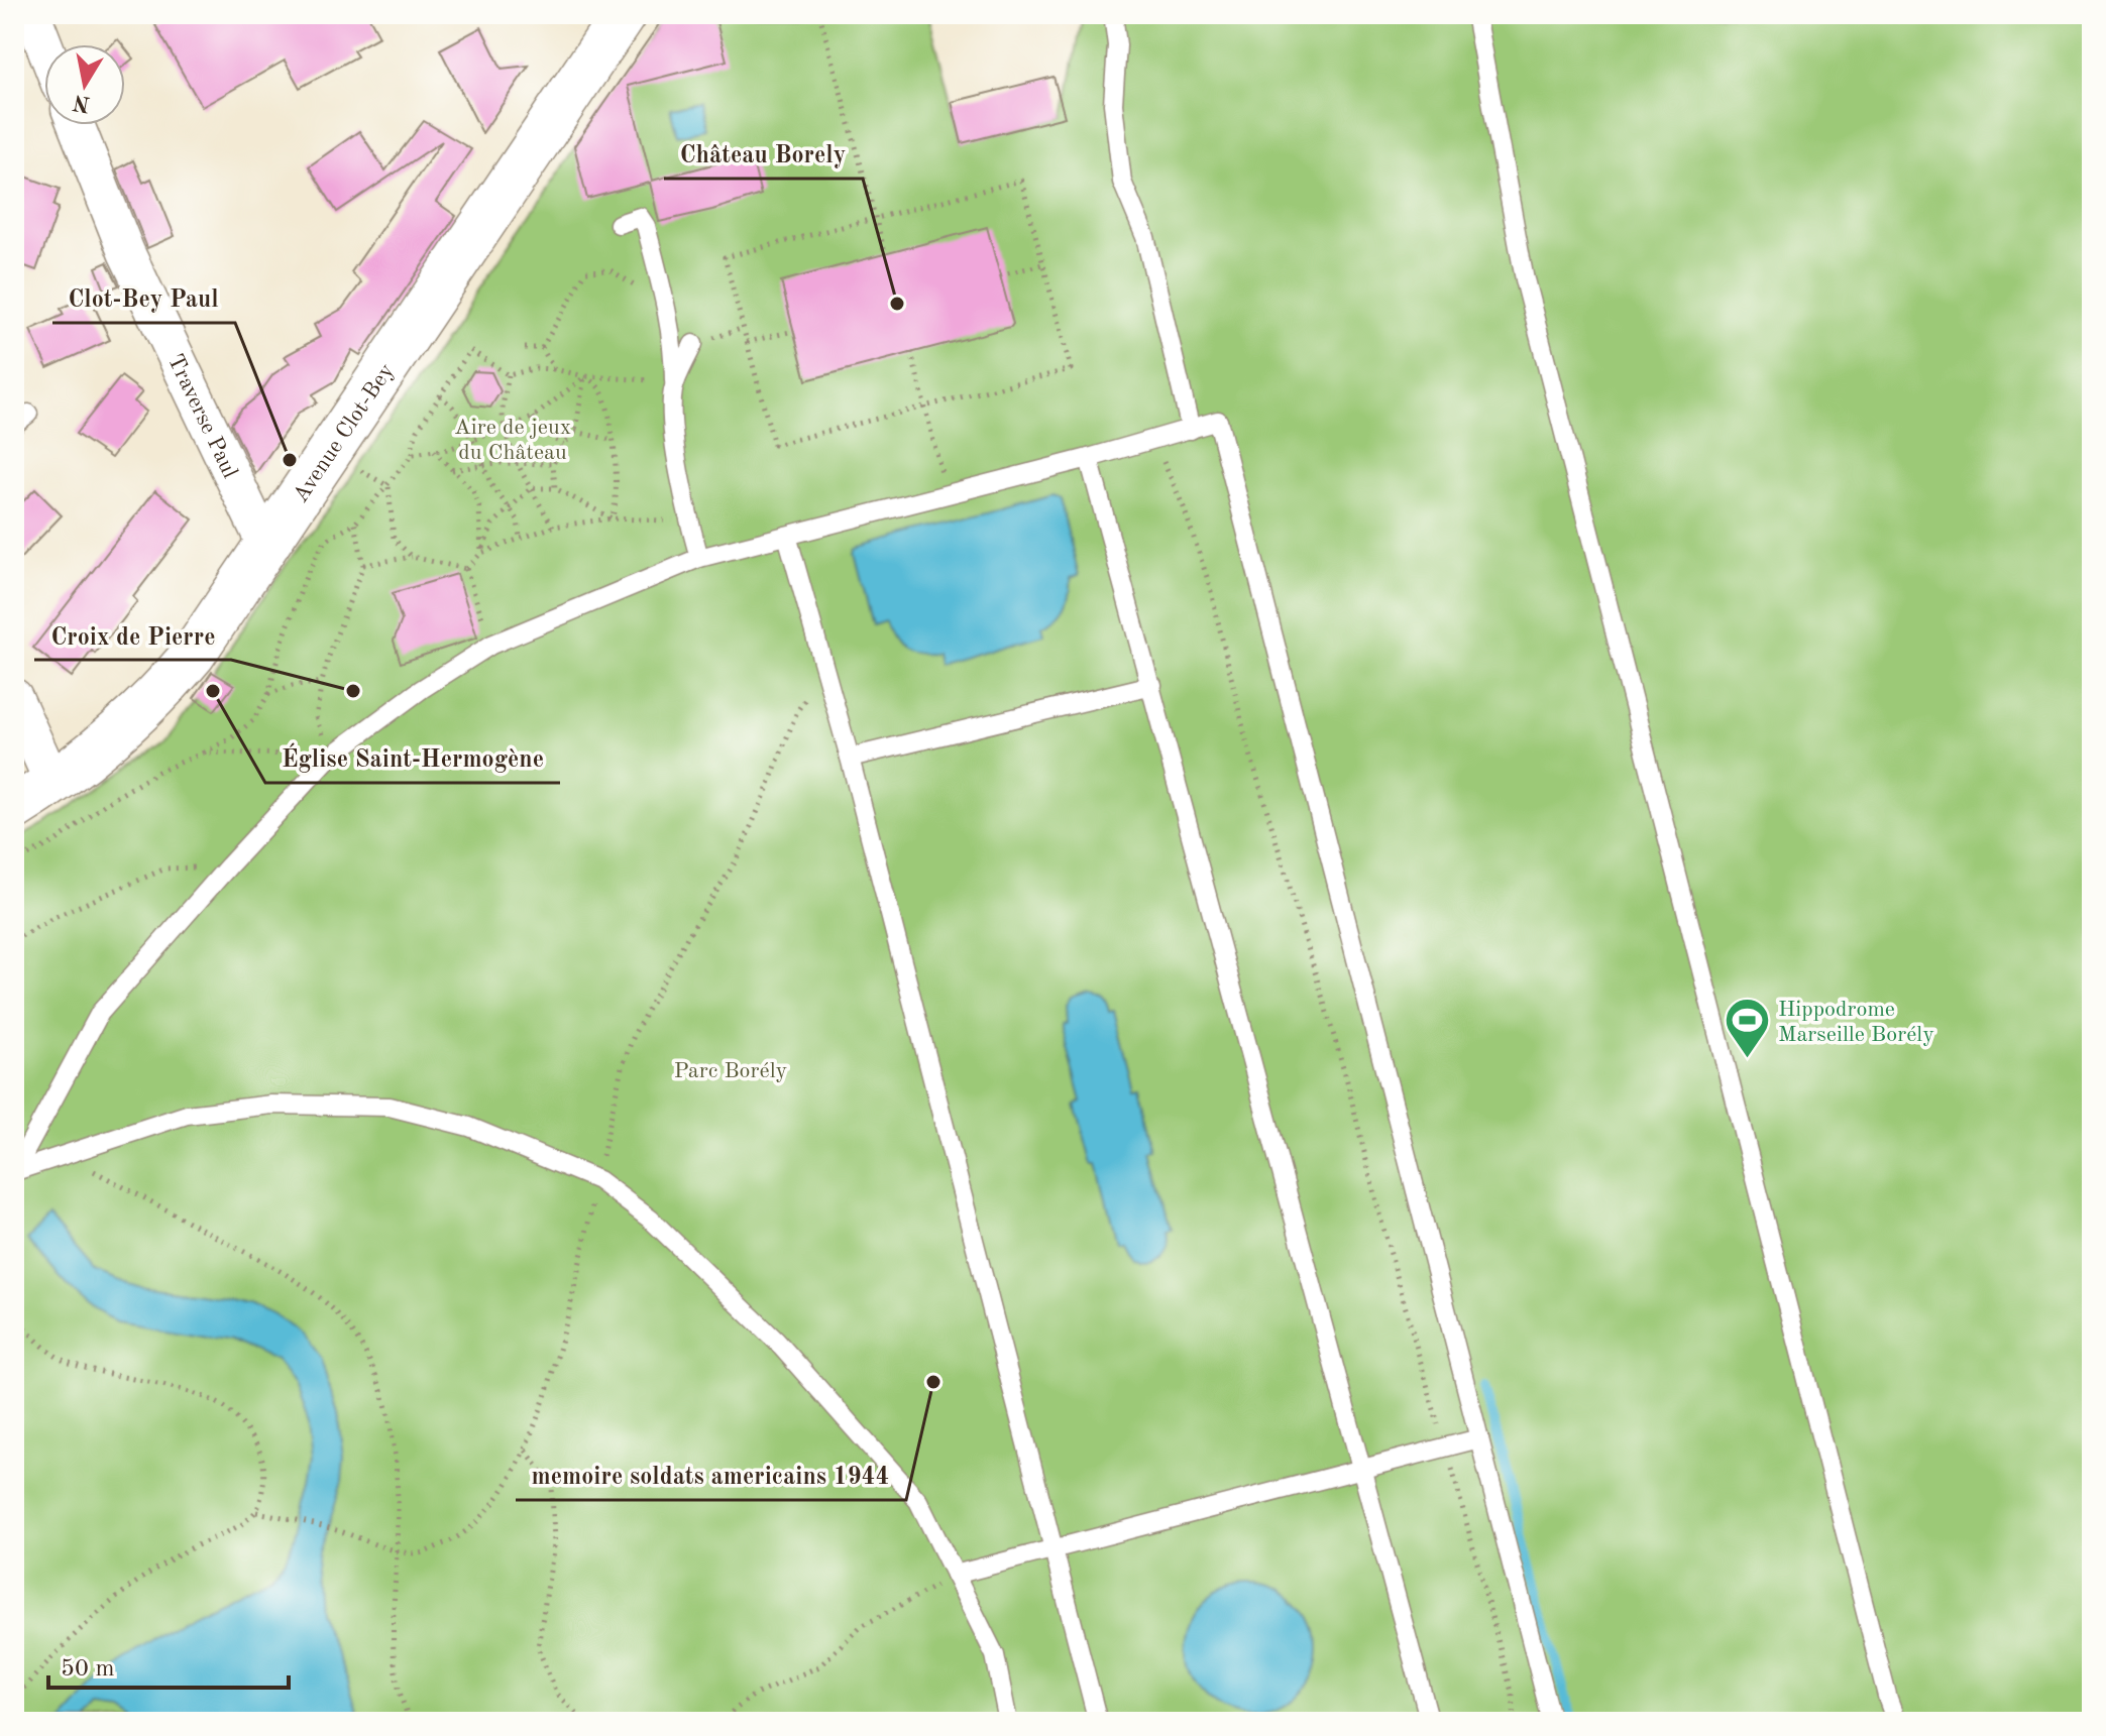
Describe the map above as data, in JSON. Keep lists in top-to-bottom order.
{
  "streets": {
    "street": ["Traverse Paul", "Avenue Clot-Bey"]
  },
  "crossings": [
    ["Traverse Paul", "Avenue Clot-Bey"]
  ],
  "parks": ["Aire de jeux du Château", "Parc Borély"],
  "places": {
    "other": [
      "Château Borely",
      "Clot-Bey Paul",
      "Église Saint-Hermogène",
      "Croix de Pierre",
      "memoire soldats americains 1944"
    ],
    "sports": ["Hippodrome Marseille Borély"]
  },
  "scale_bar": "50 m",
  "north": "bottom"
}
